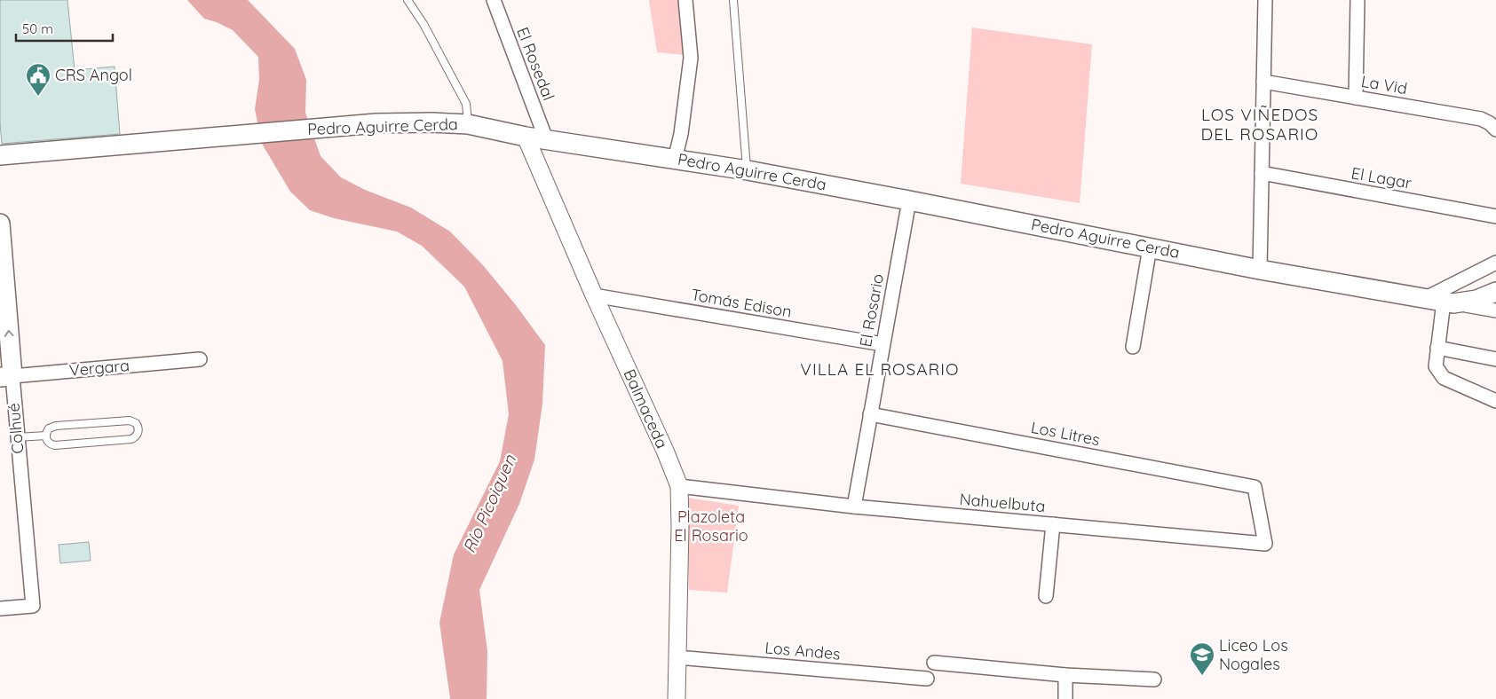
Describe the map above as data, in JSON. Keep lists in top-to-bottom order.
{
  "streets": {
    "main road": ["Pedro Aguirre Cerda", "Colhué"],
    "street": [
      "El Rosedal",
      "La Vid",
      "El Lagar",
      "Tomás Edison",
      "El Rosario",
      "Vergara",
      "Balmaceda",
      "Los Litres",
      "Nahuelbuta",
      "Los Andes"
    ]
  },
  "crossings": [
    ["El Rosedal", "Pedro Aguirre Cerda"],
    ["Pedro Aguirre Cerda", "El Rosario"],
    ["Pedro Aguirre Cerda", "Balmaceda"],
    ["Tomás Edison", "El Rosario"],
    ["Tomás Edison", "Balmaceda"],
    ["El Rosario", "Los Litres"],
    ["El Rosario", "Nahuelbuta"],
    ["Vergara", "Colhué"],
    ["Balmaceda", "Nahuelbuta"],
    ["Balmaceda", "Los Andes"],
    ["Los Litres", "Nahuelbuta"]
  ],
  "one_way": ["Colhué"],
  "districts": ["LOS VIÑEDOS DEL ROSARIO", "VILLA EL ROSARIO"],
  "water": ["Río Picoiquen"],
  "parks": ["Plazoleta El Rosario"],
  "places": {
    "public building": ["CRS Angol"],
    "school or university": ["Liceo Los Nogales"]
  },
  "scale_bar": "50 m"
}
